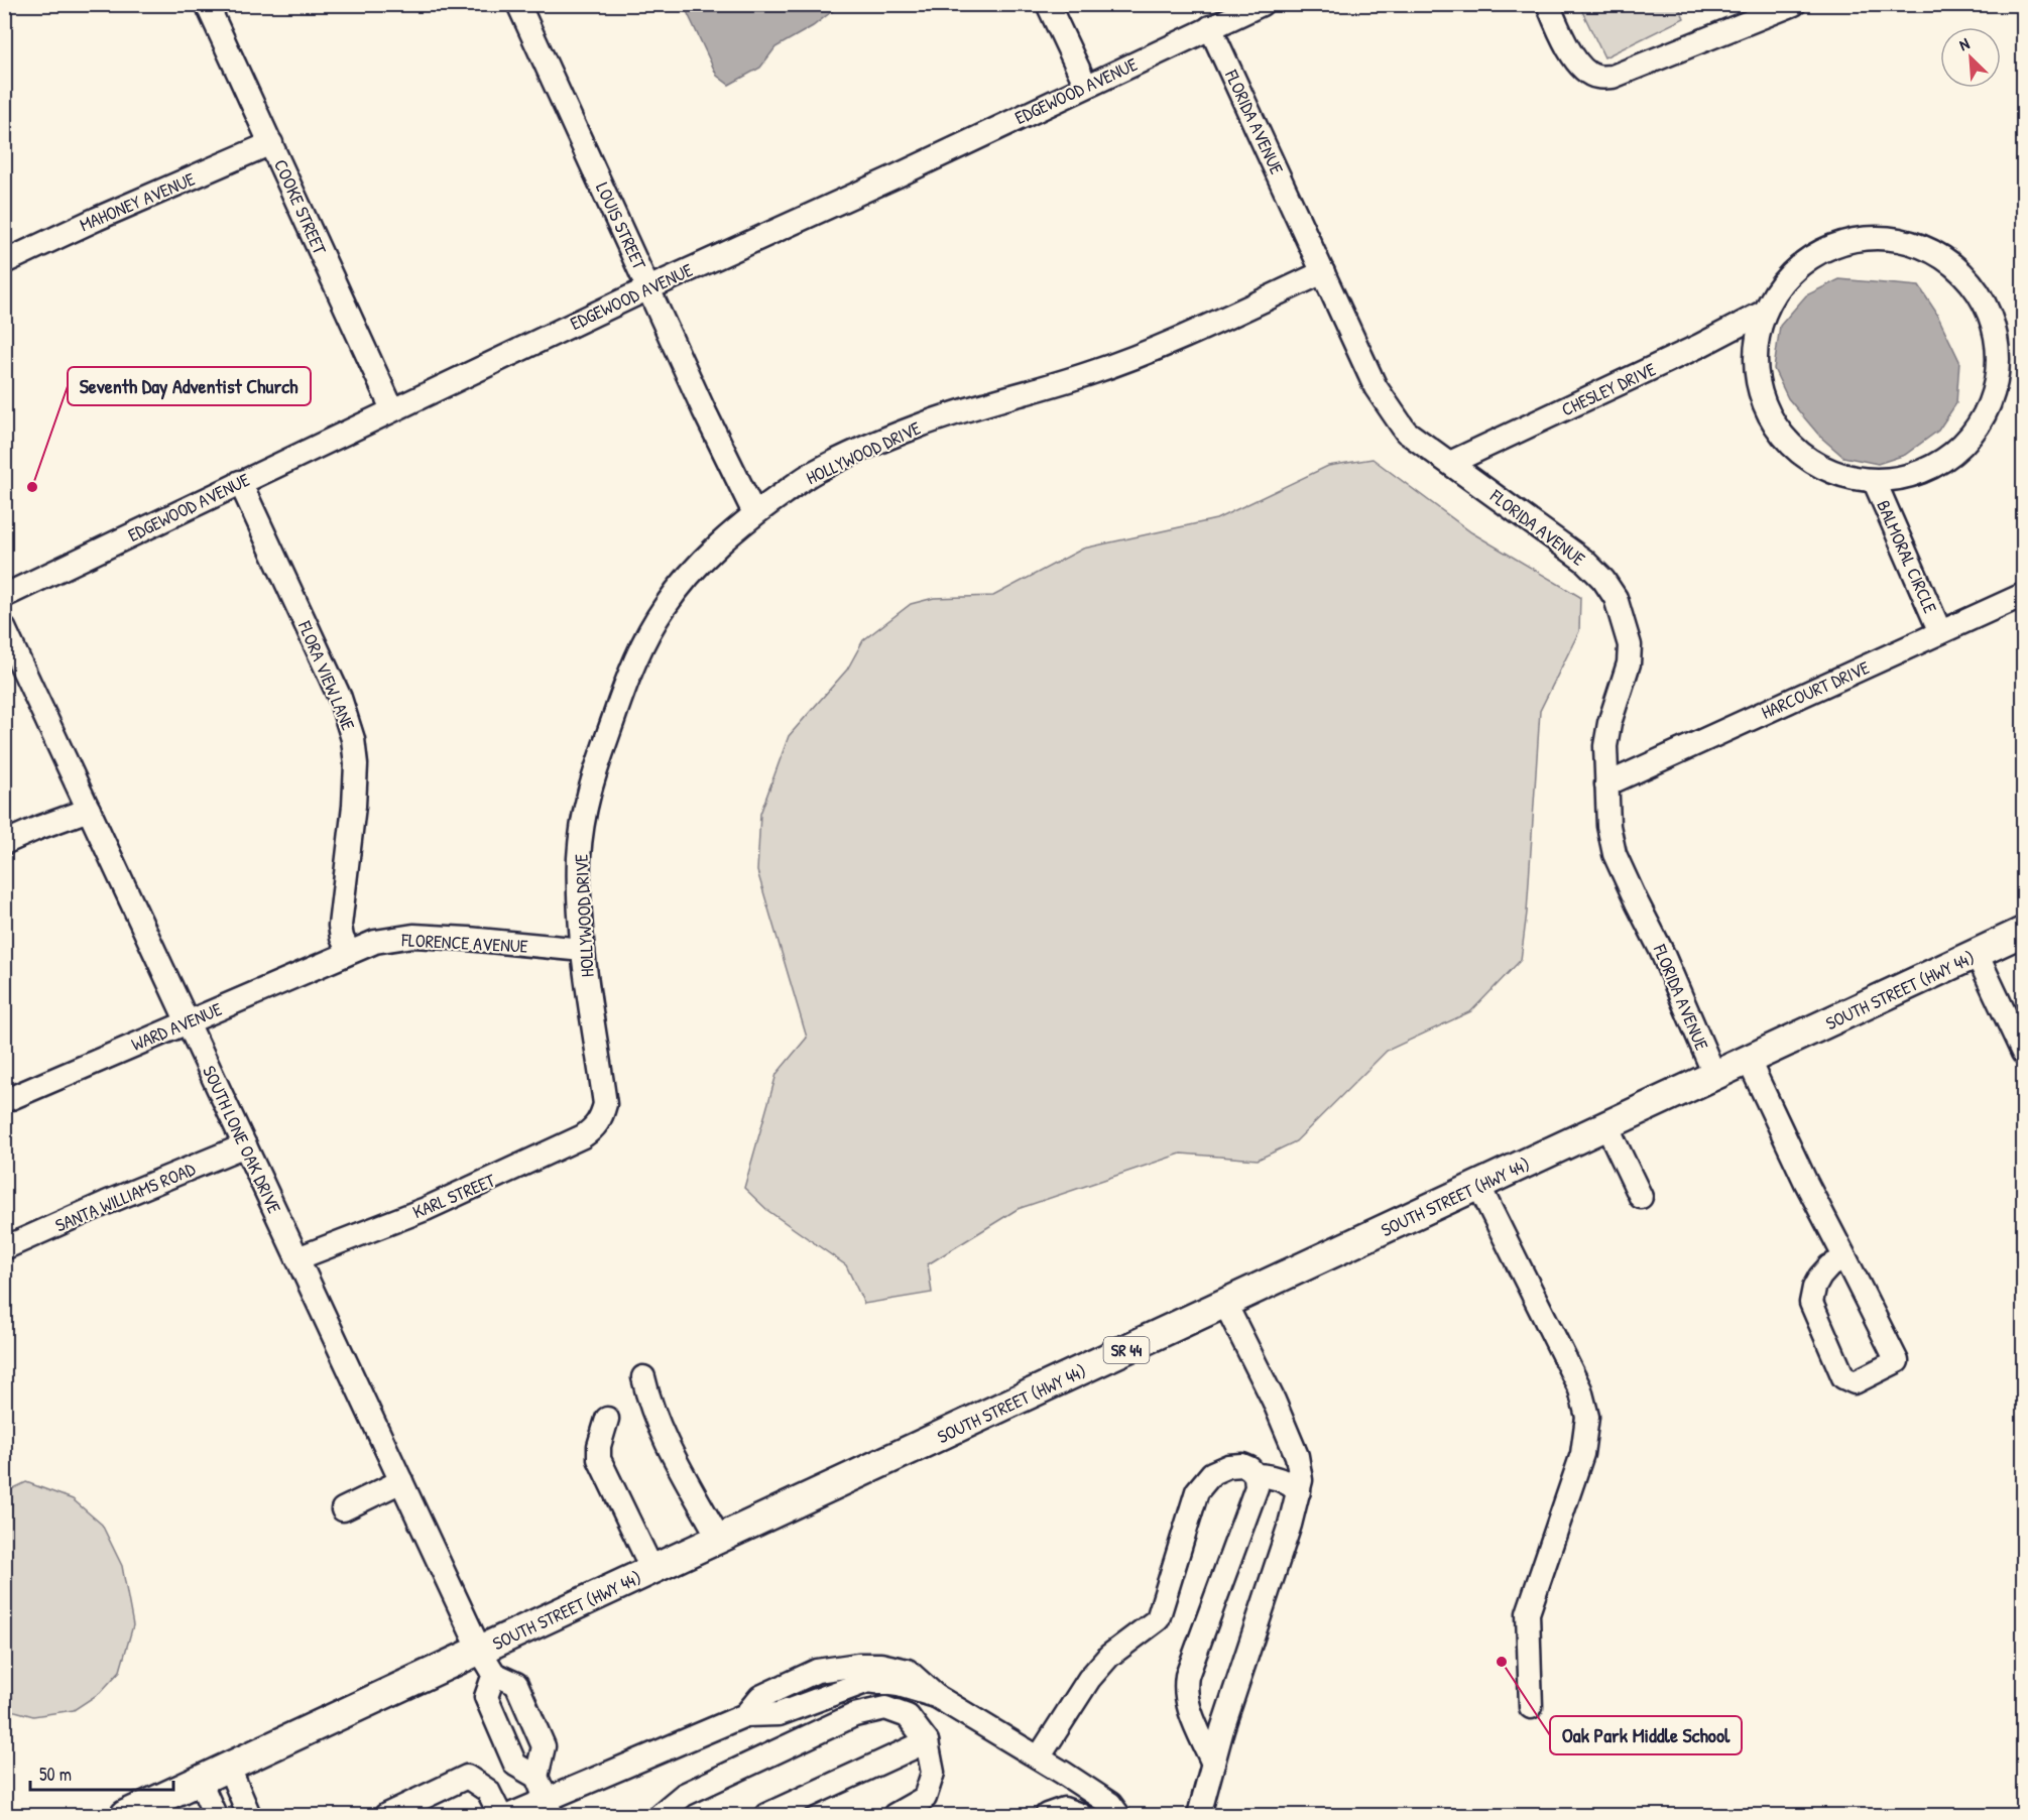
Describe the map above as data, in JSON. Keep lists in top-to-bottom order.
{
  "streets": {
    "main road": ["SOUTH STREET (HWY 44)", "SR 44"],
    "street": [
      "EDGEWOOD AVENUE",
      "FLORIDA AVENUE",
      "MAHONEY AVENUE",
      "COOKE STREET",
      "LOUIS STREET",
      "CHESLEY DRIVE",
      "HOLLYWOOD DRIVE",
      "BALMORAL CIRCLE",
      "FLORA VIEW LANE",
      "HARCOURT DRIVE",
      "FLORENCE AVENUE",
      "WARD AVENUE",
      "SOUTH LONE OAK DRIVE",
      "KARL STREET",
      "SANTA WILLIAMS ROAD"
    ]
  },
  "crossings": [
    ["EDGEWOOD AVENUE", "FLORIDA AVENUE"],
    ["EDGEWOOD AVENUE", "COOKE STREET"],
    ["EDGEWOOD AVENUE", "LOUIS STREET"],
    ["EDGEWOOD AVENUE", "FLORA VIEW LANE"],
    ["FLORIDA AVENUE", "CHESLEY DRIVE"],
    ["FLORIDA AVENUE", "HOLLYWOOD DRIVE"],
    ["FLORIDA AVENUE", "HARCOURT DRIVE"],
    ["FLORIDA AVENUE", "SOUTH STREET (HWY 44)"],
    ["MAHONEY AVENUE", "COOKE STREET"],
    ["LOUIS STREET", "HOLLYWOOD DRIVE"],
    ["CHESLEY DRIVE", "BALMORAL CIRCLE"],
    ["HOLLYWOOD DRIVE", "FLORENCE AVENUE"],
    ["HOLLYWOOD DRIVE", "KARL STREET"],
    ["BALMORAL CIRCLE", "HARCOURT DRIVE"],
    ["FLORA VIEW LANE", "FLORENCE AVENUE"],
    ["FLORA VIEW LANE", "WARD AVENUE"],
    ["FLORENCE AVENUE", "WARD AVENUE"],
    ["SOUTH STREET (HWY 44)", "SOUTH LONE OAK DRIVE"],
    ["SOUTH STREET (HWY 44)", "SR 44"],
    ["WARD AVENUE", "SOUTH LONE OAK DRIVE"],
    ["SOUTH LONE OAK DRIVE", "KARL STREET"],
    ["SOUTH LONE OAK DRIVE", "SANTA WILLIAMS ROAD"]
  ],
  "places": ["Seventh Day Adventist Church", "Oak Park Middle School"],
  "scale_bar": "50 m",
  "north": "top left"
}
